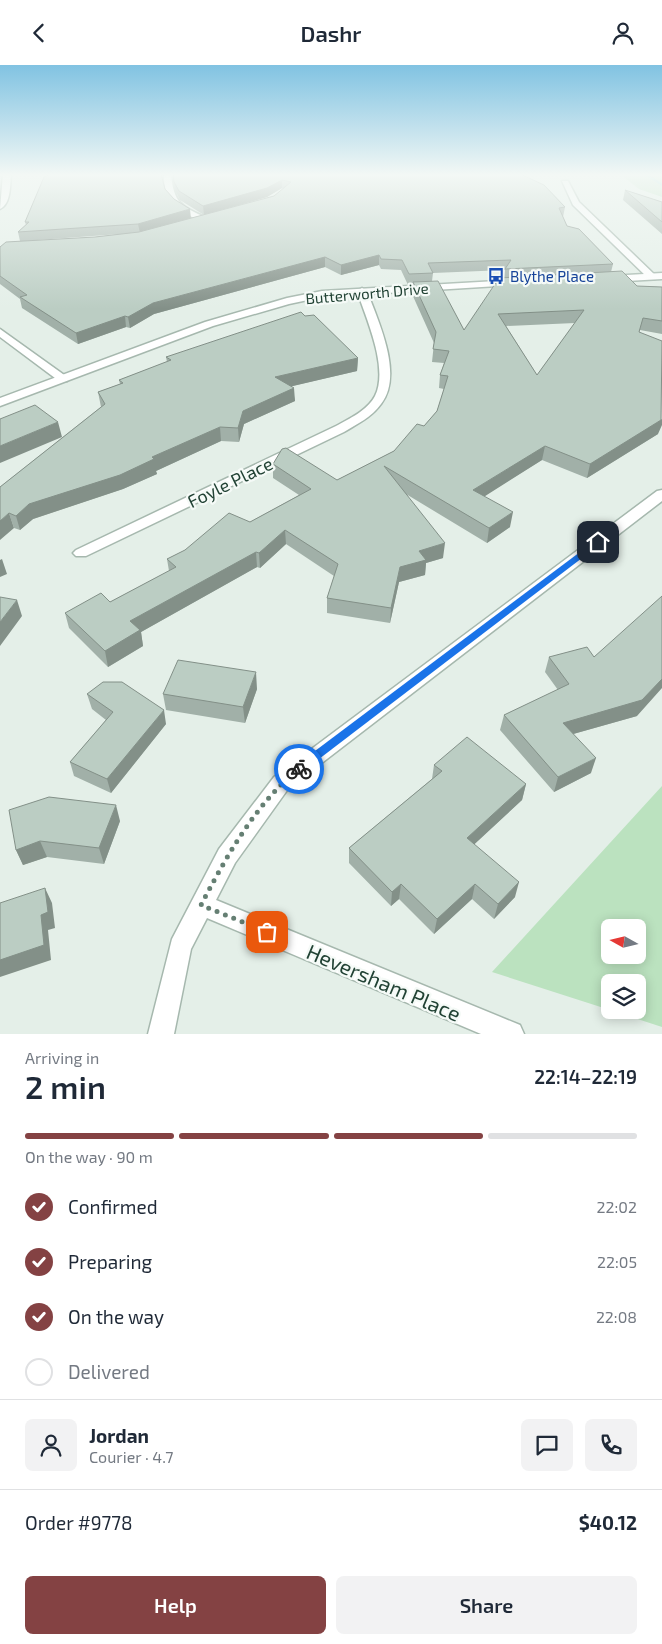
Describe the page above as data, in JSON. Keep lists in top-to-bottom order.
{
  "streets": {
    "street": ["Butterworth Drive", "Foyle Place", "Heversham Place"]
  },
  "crossings": [
    ["Butterworth Drive", "Foyle Place"]
  ],
  "places": {
    "bus stop": ["Blythe Place"]
  },
  "north": "left",
  "page": {
    "header": "Dashr",
    "heading": ["2 min", "Arriving in", "22:14–22:19"],
    "panel": [
      "Jordan",
      "Courier · 4.7",
      "Order #9778",
      "$40.12"
    ],
    "bar": "On the way · 90 m",
    "list": [
      ["Confirmed", "22:02"],
      ["Preparing", "22:05"],
      ["On the way", "22:08"],
      "Delivered"
    ],
    "buttons": ["Help", "Share"]
  }
}
